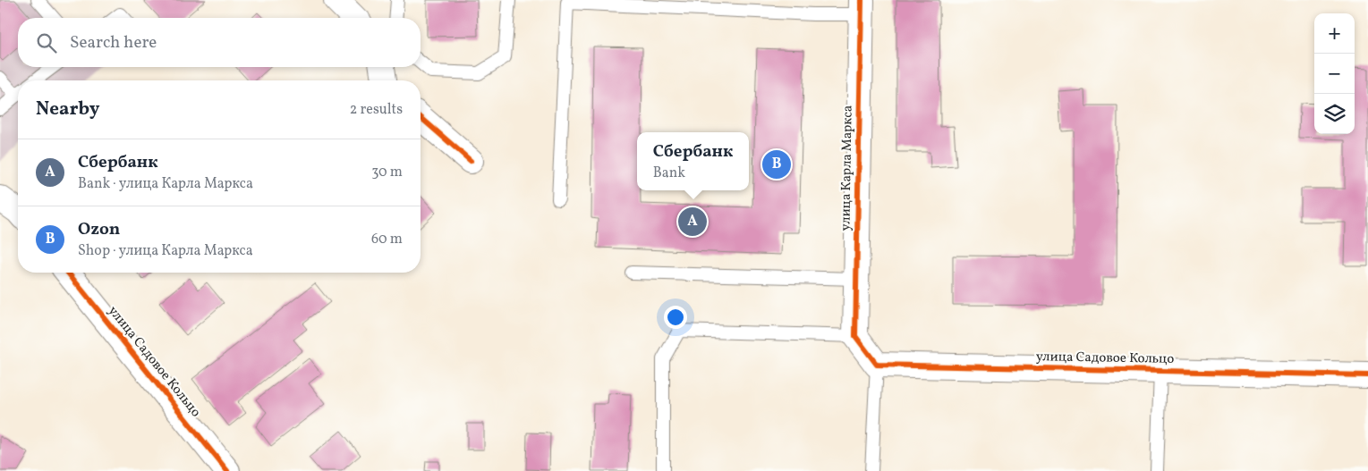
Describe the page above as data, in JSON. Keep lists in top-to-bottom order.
{
  "streets": {
    "street": ["улица Карла Маркса", "улица Садовое Кольцо"]
  },
  "page": {
    "map_buttons": ["+", "−"],
    "search": "Search here",
    "heading": ["Nearby", "2 results"],
    "popup": ["Сбербанк", "Bank"],
    "list": [
      {
        "mark": "A",
        "name": "Сбербанк",
        "note": "Bank · улица Карла Маркса",
        "value": "30 m"
      },
      {
        "mark": "B",
        "name": "Ozon",
        "note": "Shop · улица Карла Маркса",
        "value": "60 m"
      }
    ],
    "pins": ["B", "A"]
  }
}
